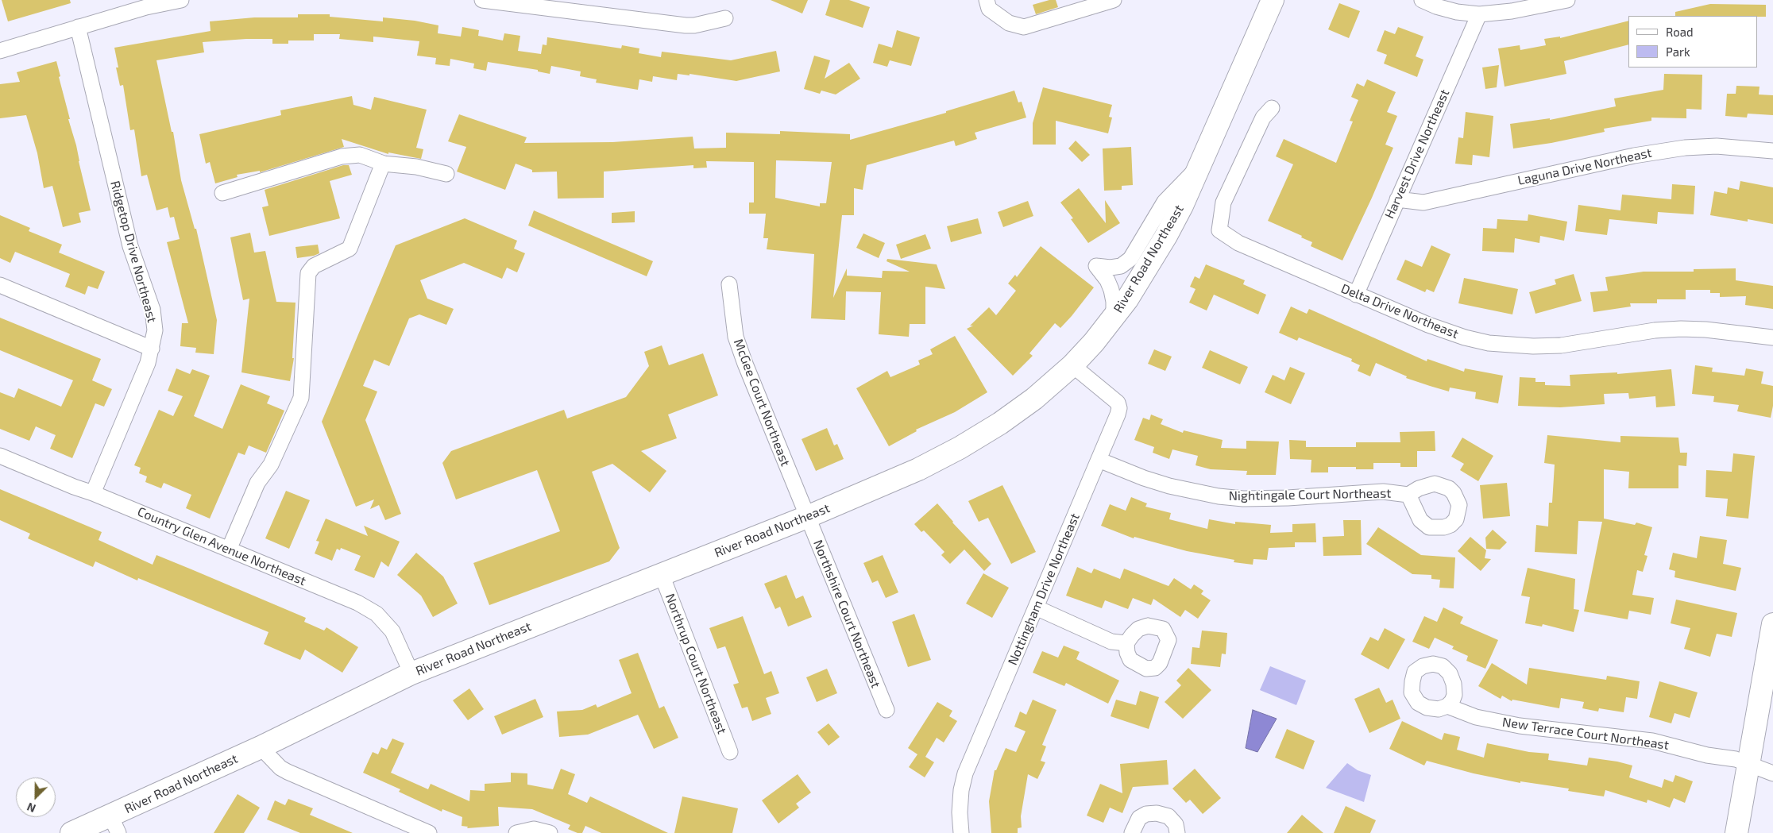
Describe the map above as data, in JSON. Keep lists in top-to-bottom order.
{
  "streets": {
    "main road": ["River Road Northeast"],
    "street": [
      "Harvest Drive Northeast",
      "Laguna Drive Northeast",
      "Ridgetop Drive Northeast",
      "Delta Drive Northeast",
      "McGee Court Northeast",
      "Nightingale Court Northeast",
      "Country Glen Avenue Northeast",
      "Nottingham Drive Northeast",
      "Northshire Court Northeast",
      "Northrup Court Northeast",
      "New Terrace Court Northeast"
    ]
  },
  "crossings": [
    ["Harvest Drive Northeast", "Laguna Drive Northeast"],
    ["Harvest Drive Northeast", "Delta Drive Northeast"],
    ["Ridgetop Drive Northeast", "Country Glen Avenue Northeast"],
    ["River Road Northeast", "McGee Court Northeast"],
    ["River Road Northeast", "Country Glen Avenue Northeast"],
    ["River Road Northeast", "Nottingham Drive Northeast"],
    ["River Road Northeast", "Northshire Court Northeast"],
    ["River Road Northeast", "Northrup Court Northeast"],
    ["McGee Court Northeast", "Northshire Court Northeast"],
    ["Nightingale Court Northeast", "Nottingham Drive Northeast"]
  ],
  "legend": ["Road", "Park"],
  "north": "bottom left"
}
